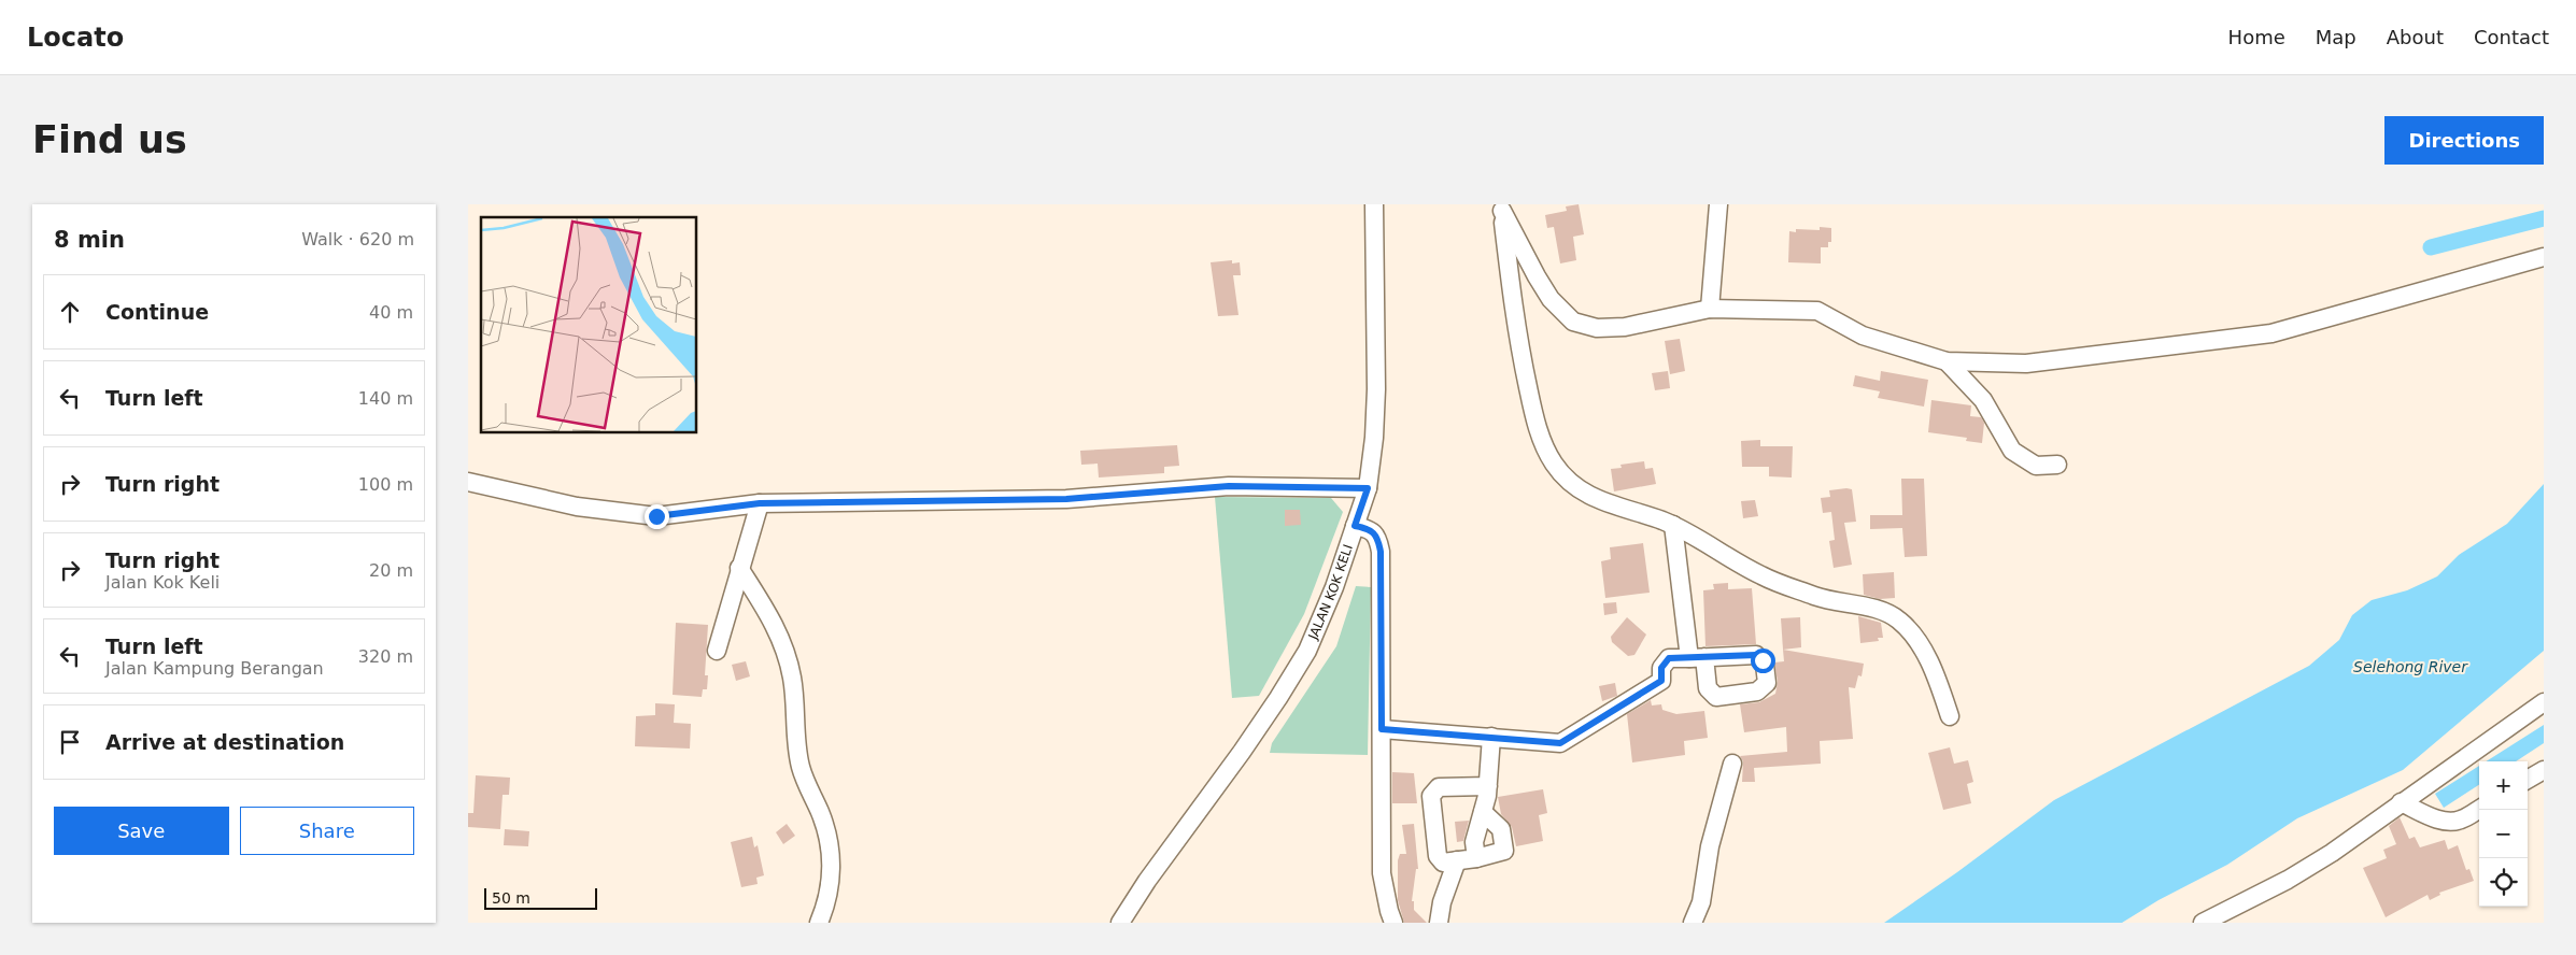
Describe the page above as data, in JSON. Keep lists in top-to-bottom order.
{
  "streets": {
    "street": ["JALAN KOK KELI"]
  },
  "water": ["Selehong River"],
  "scale_bar": "50 m",
  "page": {
    "header": "Locato",
    "nav": [
      "Home",
      "Map",
      "About",
      "Contact"
    ],
    "buttons": [
      "Directions",
      ["Save", "Share"]
    ],
    "title": "Find us",
    "heading": ["8 min", "Walk · 620 m"],
    "list": [
      ["Continue", "40 m"],
      ["Turn left", "140 m"],
      ["Turn right", "100 m"],
      ["Turn right", "Jalan Kok Keli", "20 m"],
      ["Turn left", "Jalan Kampung Berangan", "320 m"],
      "Arrive at destination"
    ],
    "map_buttons": ["+", "−"],
    "scale": "50 m"
  }
}
